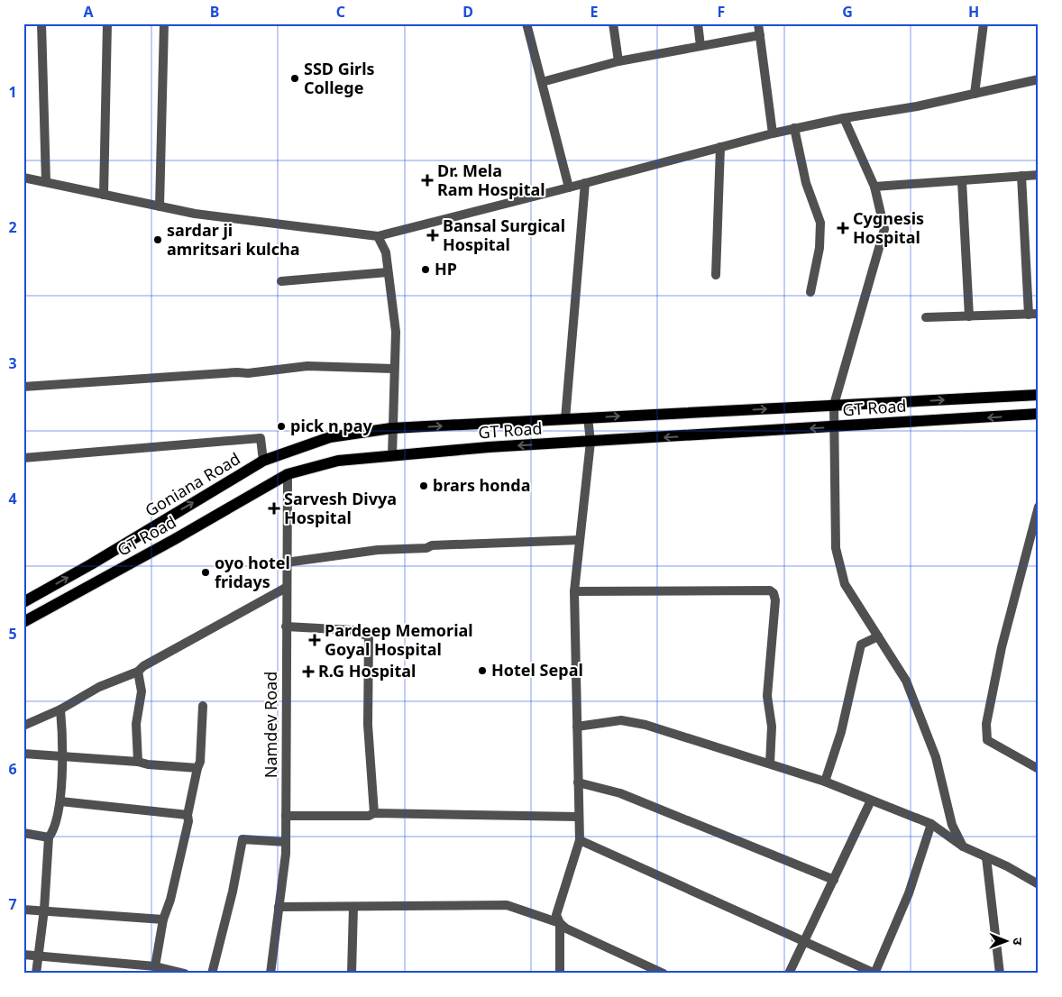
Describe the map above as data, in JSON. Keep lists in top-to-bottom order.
{
  "streets": {
    "main road": ["GT Road", "Goniana Road"],
    "street": ["Namdev Road"]
  },
  "crossings": [
    ["GT Road", "Goniana Road"],
    ["GT Road", "Namdev Road"]
  ],
  "one_way": ["Goniana Road"],
  "places": {
    "other": [
      "SSD Girls College",
      "sardar ji amritsari kulcha",
      "HP",
      "pick n pay",
      "brars honda",
      "oyo hotel fridays",
      "Hotel Sepal"
    ],
    "health": [
      "Dr. Mela Ram Hospital",
      "Cygnesis Hospital",
      "Bansal Surgical Hospital",
      "Sarvesh Divya Hospital",
      "Pardeep Memorial Goyal Hospital",
      "R.G Hospital"
    ]
  },
  "north": "right",
  "grid": {
    "columns": [
      "A",
      "B",
      "C",
      "D",
      "E",
      "F",
      "G",
      "H"
    ],
    "rows": [
      "1",
      "2",
      "3",
      "4",
      "5",
      "6",
      "7"
    ]
  }
}
